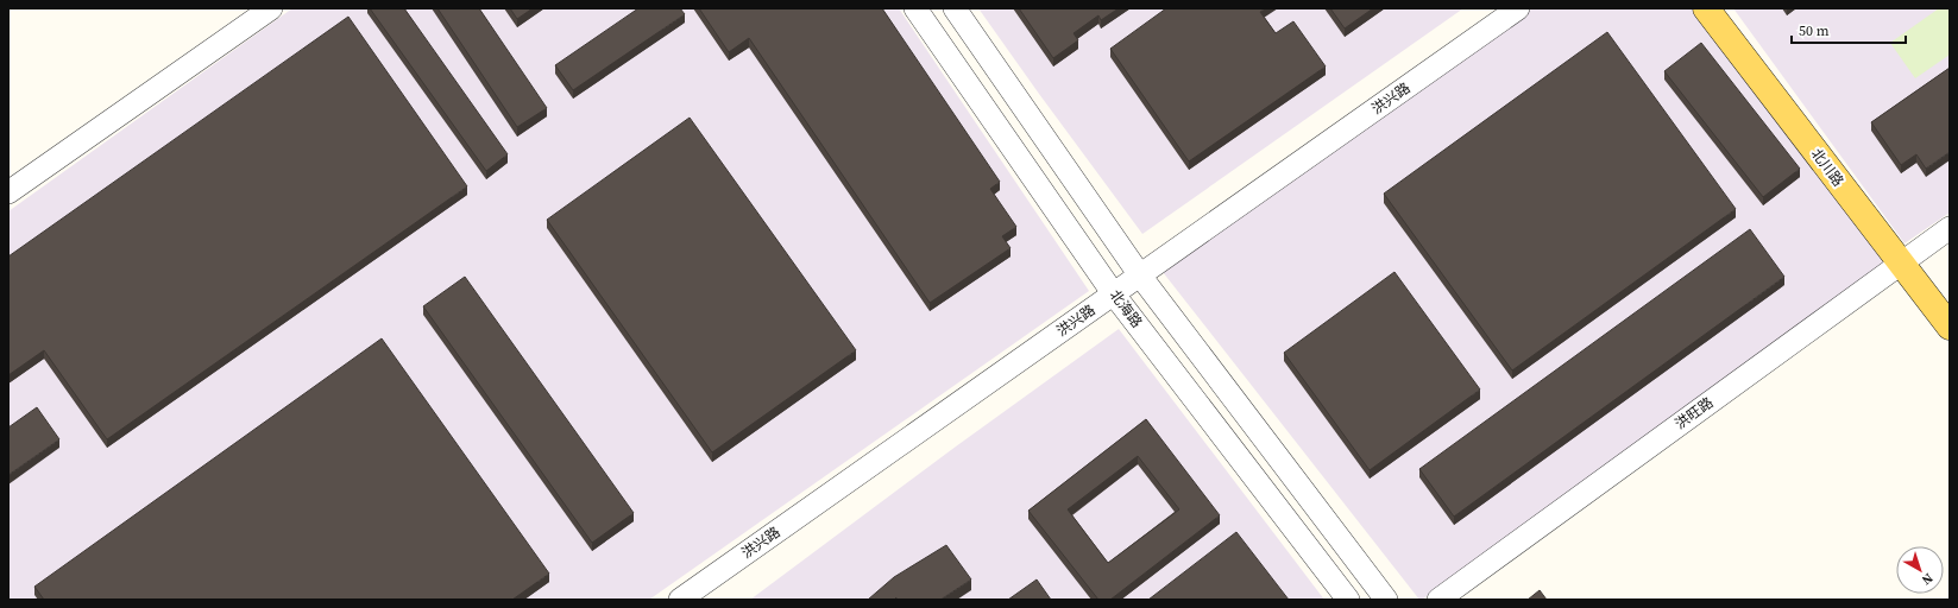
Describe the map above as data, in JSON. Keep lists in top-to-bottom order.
{
  "streets": {
    "main road": ["北川路"],
    "street": ["洪兴路", "北海路", "洪旺路"]
  },
  "crossings": [
    ["洪兴路", "北海路"],
    ["北川路", "洪旺路"]
  ],
  "scale_bar": "50 m",
  "north": "bottom right"
}
